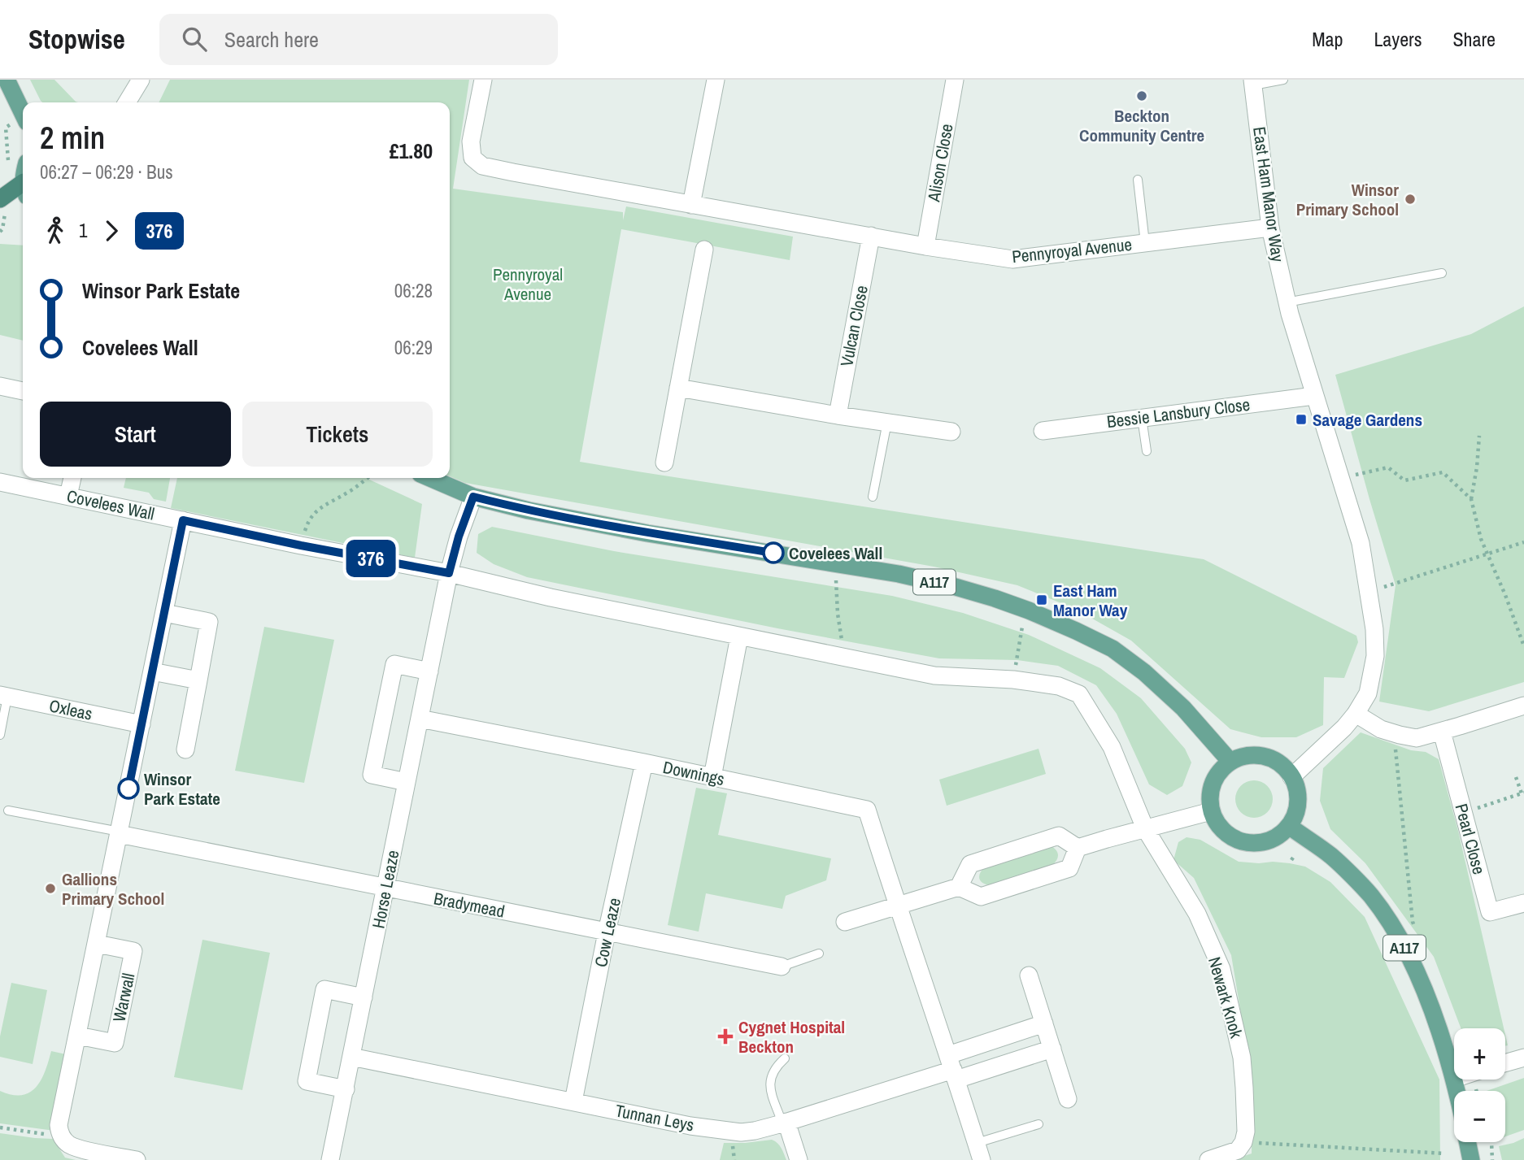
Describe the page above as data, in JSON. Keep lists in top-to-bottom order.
{
  "streets": {
    "main road": ["A117"],
    "street": [
      "Alison Close",
      "East Ham Manor Way",
      "Pennyroyal Avenue",
      "Vulcan Close",
      "Bessie Lansbury Close",
      "Covelees Wall",
      "Oxleas",
      "Downings",
      "Pearl Close",
      "Horse Leaze",
      "Bradymead",
      "Cow Leaze",
      "Warwall",
      "Newark Knok",
      "Tunnan Leys"
    ]
  },
  "crossings": [
    ["Alison Close", "Pennyroyal Avenue"],
    ["East Ham Manor Way", "Pennyroyal Avenue"],
    ["East Ham Manor Way", "Bessie Lansbury Close"],
    ["East Ham Manor Way", "A117"],
    ["Pennyroyal Avenue", "Vulcan Close"],
    ["Covelees Wall", "Horse Leaze"],
    ["Covelees Wall", "Newark Knok"],
    ["A117", "Horse Leaze"],
    ["Downings", "Horse Leaze"],
    ["Downings", "Cow Leaze"],
    ["Downings", "Tunnan Leys"],
    ["Horse Leaze", "Bradymead"],
    ["Horse Leaze", "Tunnan Leys"],
    ["Bradymead", "Cow Leaze"],
    ["Cow Leaze", "Tunnan Leys"]
  ],
  "parks": ["Pennyroyal Avenue"],
  "places": {
    "other": [
      "Beckton Community Centre",
      "Winsor Primary School",
      "Covelees Wall",
      "Winsor Park Estate",
      "Gallions Primary School"
    ],
    "transit": ["Savage Gardens", "East Ham Manor Way"],
    "health": ["Cygnet Hospital Beckton"]
  },
  "lines": ["bus line 376"],
  "page": {
    "header": "Stopwise",
    "search": "Search here",
    "nav": ["Map", "Layers", "Share"],
    "on_map": "376",
    "heading": ["2 min", "06:27 – 06:29 · Bus", "£1.80"],
    "legs": ["1", "376"],
    "list": [
      {
        "name": "Winsor Park Estate",
        "value": "06:28"
      },
      {
        "name": "Covelees Wall",
        "value": "06:29"
      }
    ],
    "buttons": ["Start", "Tickets"],
    "map_buttons": ["+", "−"]
  }
}
